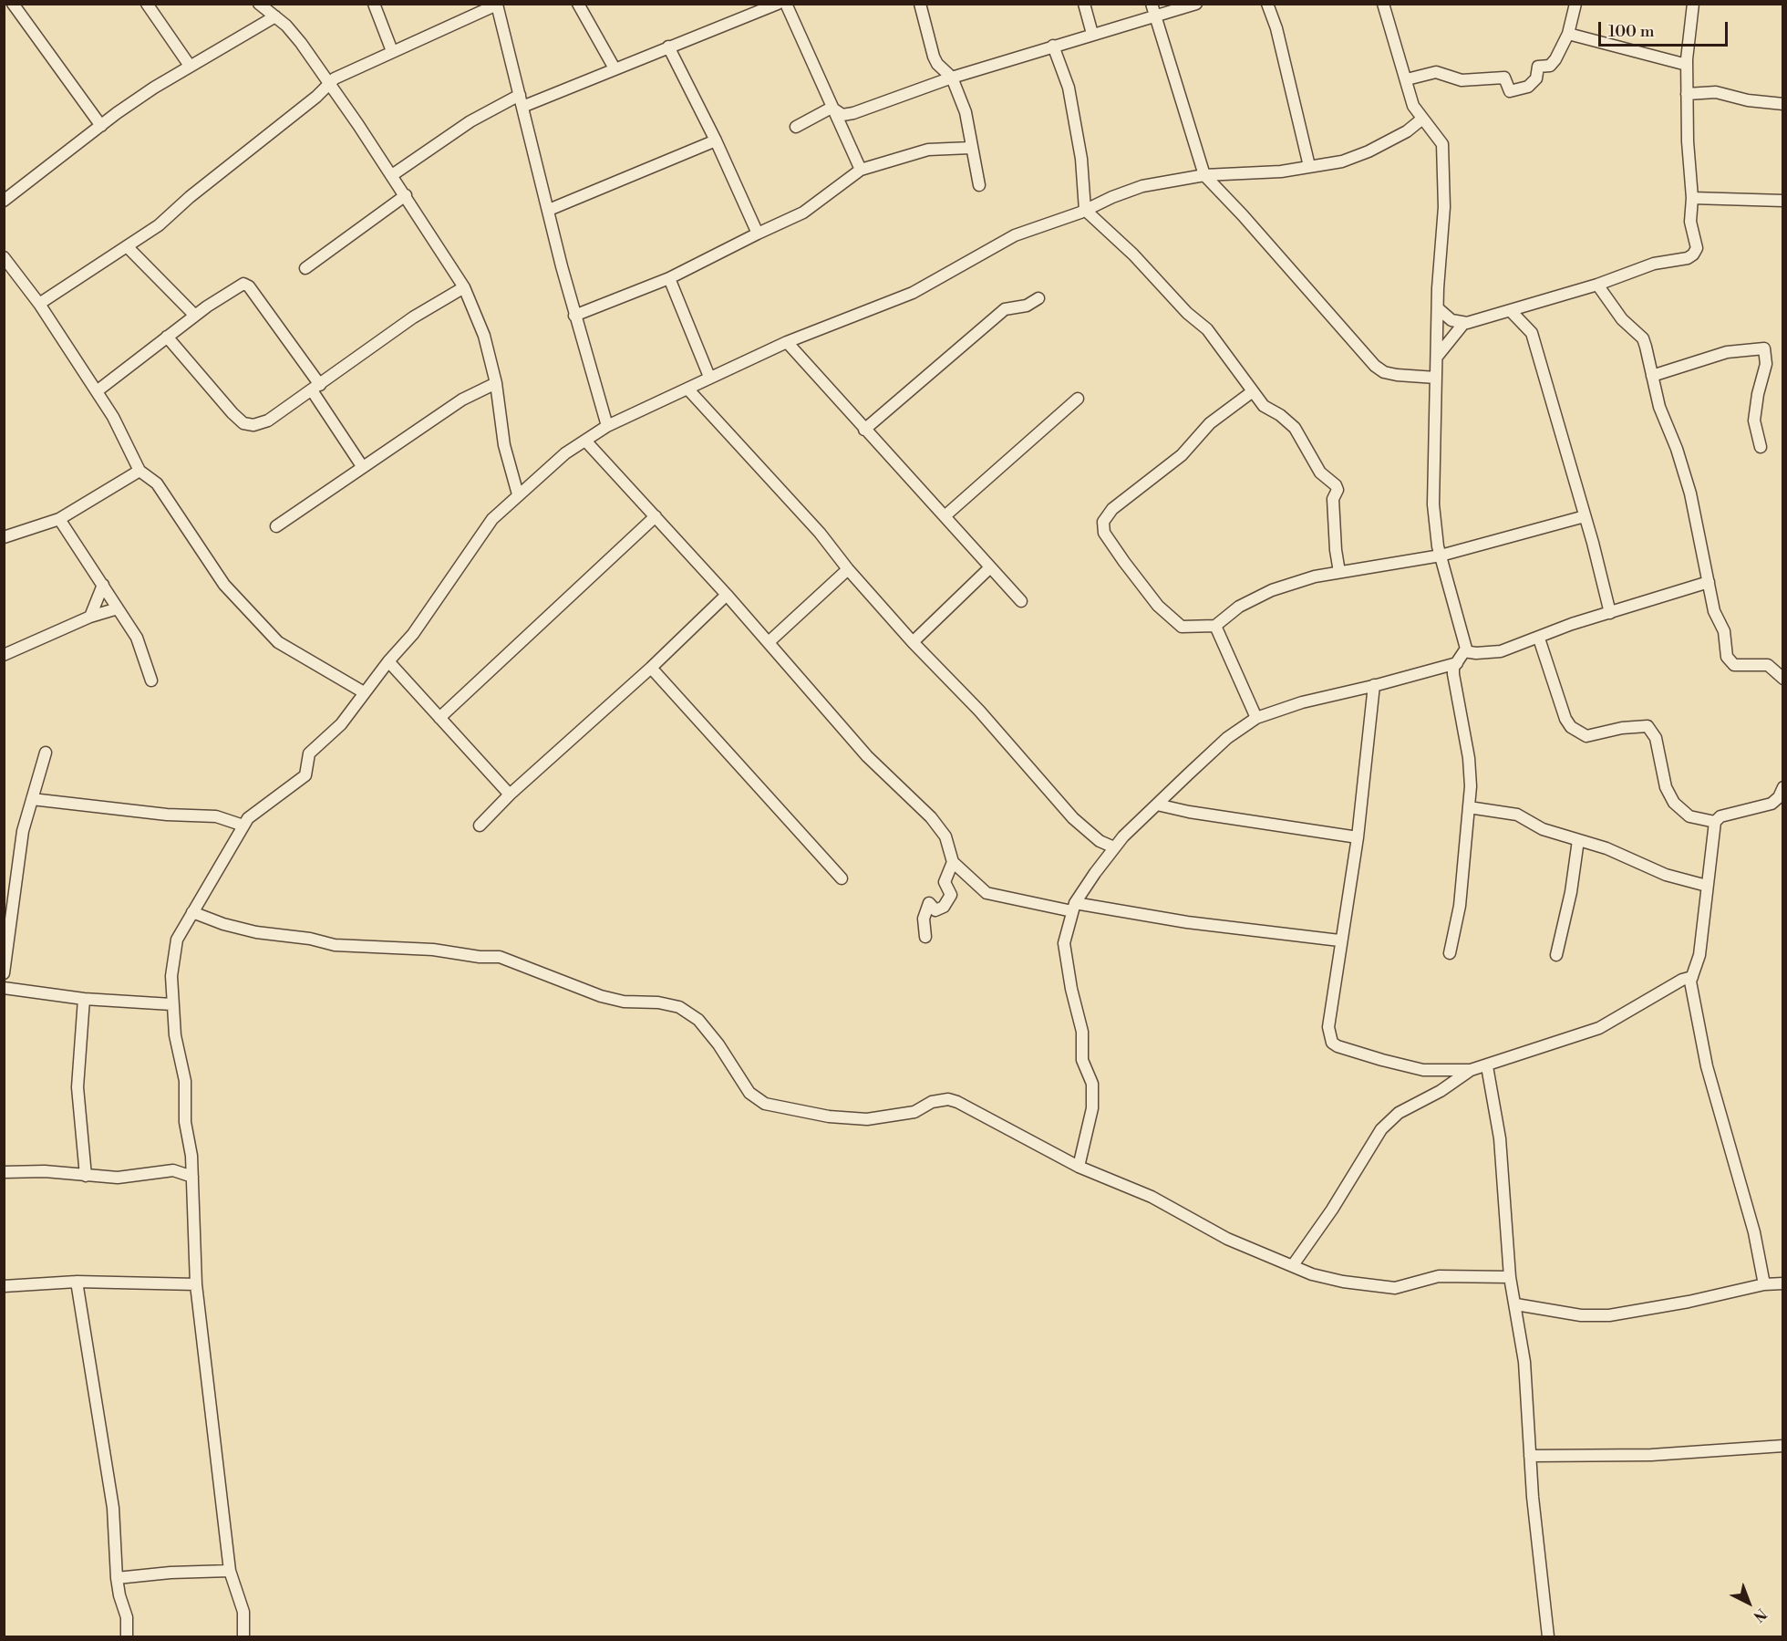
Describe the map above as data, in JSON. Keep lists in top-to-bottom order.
{
  "scale_bar": "100 m",
  "north": "bottom right"
}
